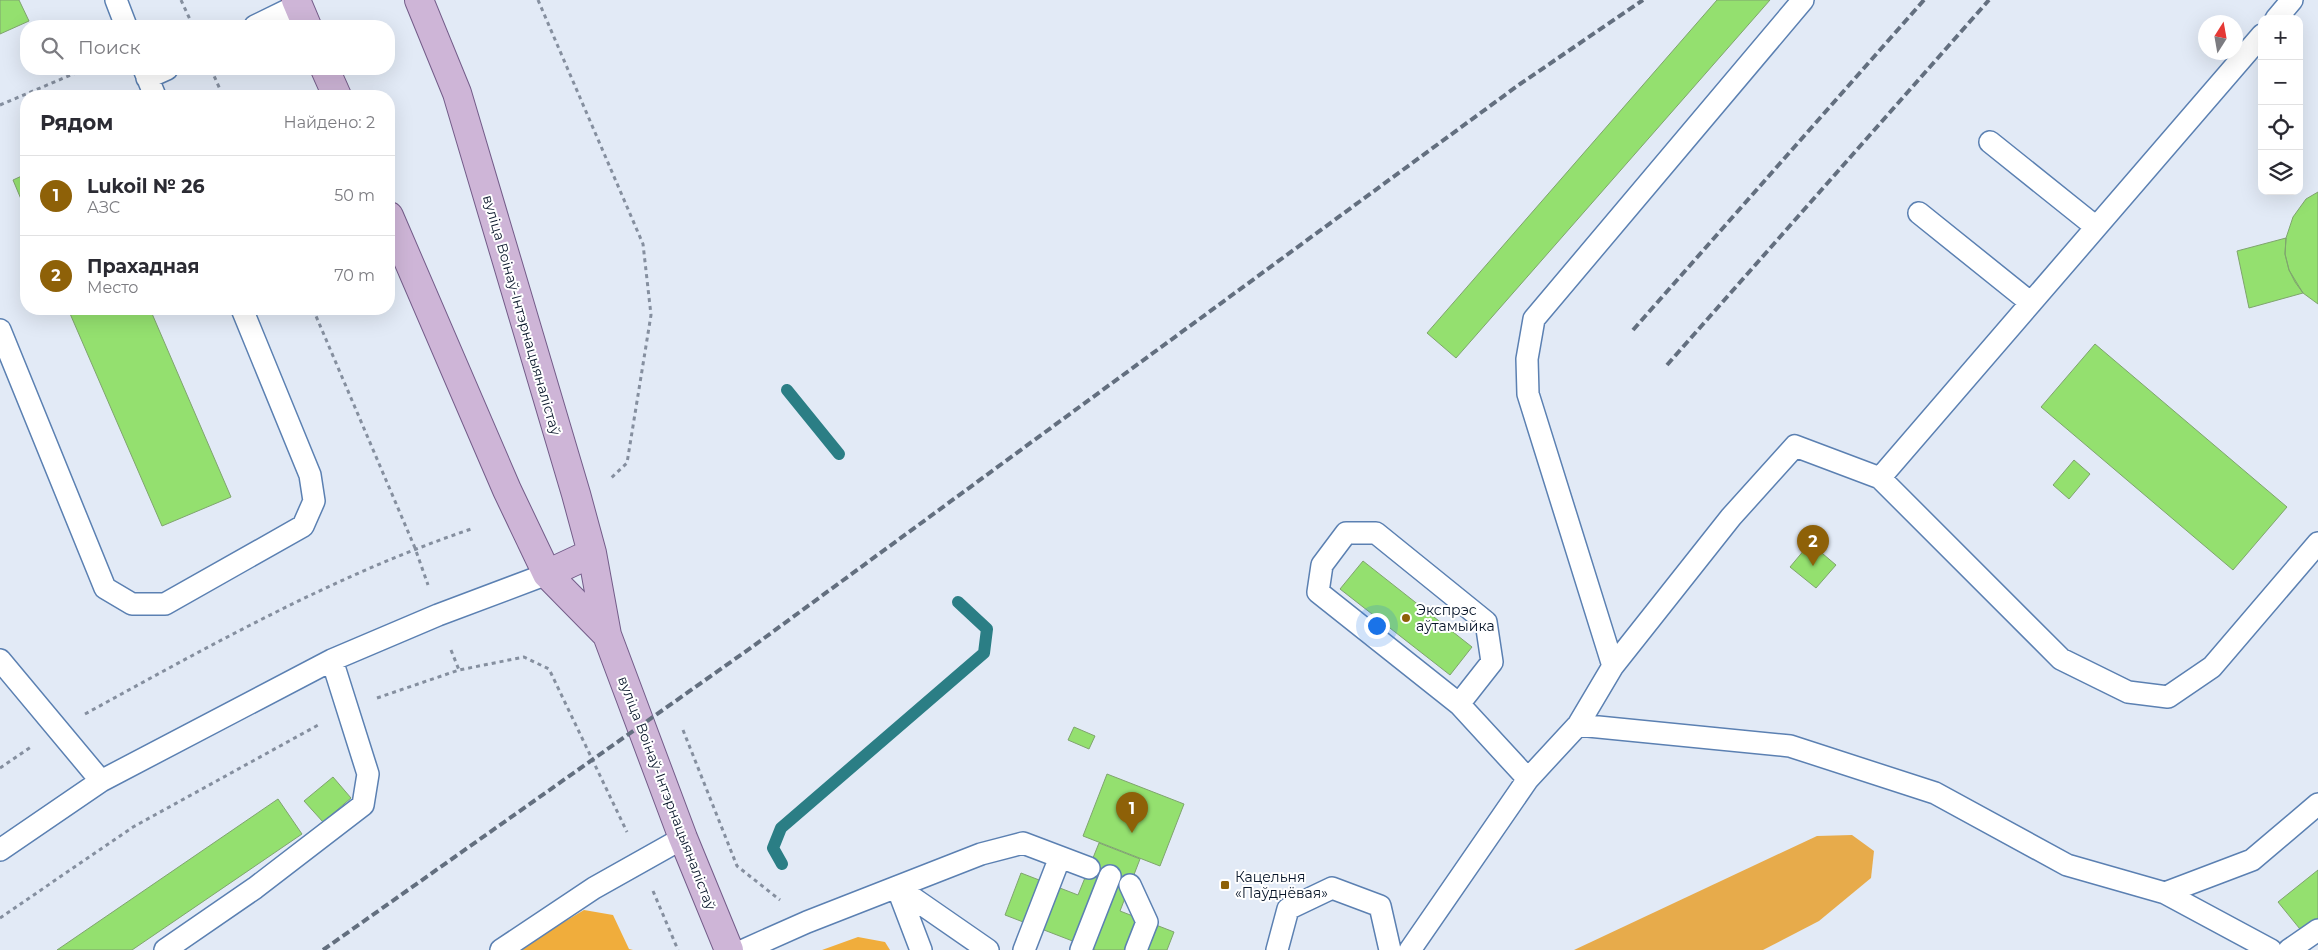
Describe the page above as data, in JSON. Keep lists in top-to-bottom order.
{
  "streets": {
    "main road": ["вуліца Воінаў-Інтэрнацыяналістаў"]
  },
  "places": {
    "other": ["Экспрэс аўтамыйка"],
    "transit": ["Кацельня «Паўднёвая»"]
  },
  "north": "top",
  "page": {
    "map_buttons": ["+", "−"],
    "search": "Поиск",
    "heading": ["Рядом", "Найдено: 2"],
    "list": [
      {
        "mark": "1",
        "name": "Lukoil № 26",
        "note": "АЗС",
        "value": "50 m"
      },
      {
        "mark": "2",
        "name": "Прахадная",
        "note": "Место",
        "value": "70 m"
      }
    ],
    "pins": ["2", "1"]
  }
}
